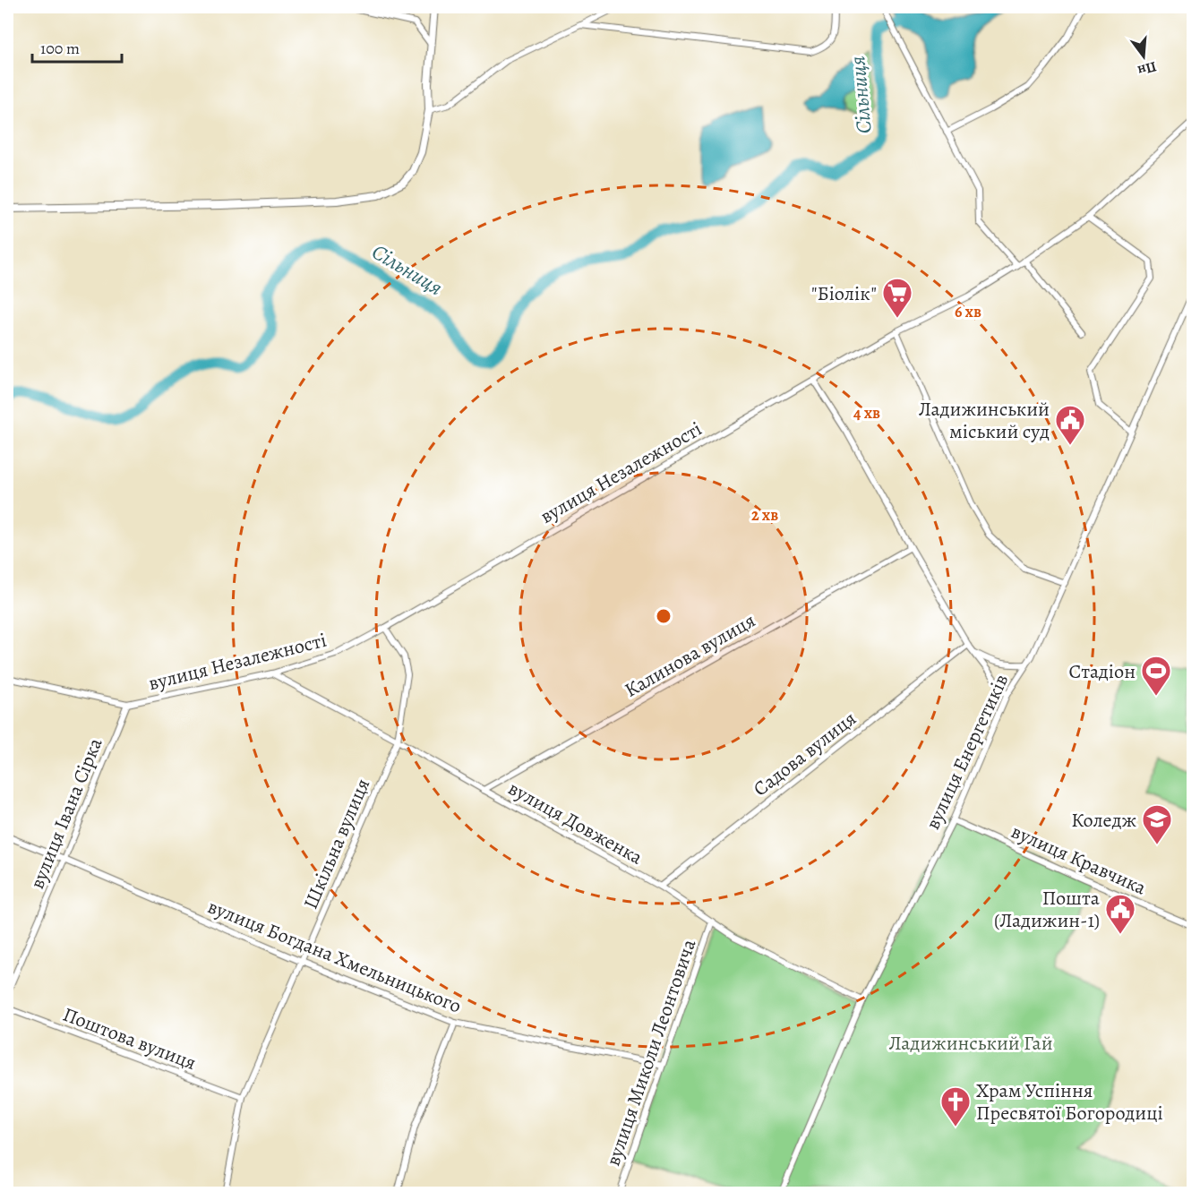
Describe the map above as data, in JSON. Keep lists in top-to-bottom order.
{
  "streets": {
    "street": [
      "вулиця Незалежності",
      "Калинова вулиця",
      "вулиця Енергетиків",
      "Садова вулиця",
      "вулиця Івана Сірка",
      "вулиця Довженка",
      "Шкільна вулиця",
      "вулиця Кравчика",
      "вулиця Богдана Хмельницького",
      "Поштова вулиця",
      "вулиця Миколи Леонтовича"
    ]
  },
  "crossings": [
    ["вулиця Незалежності", "вулиця Івана Сірка"],
    ["вулиця Незалежності", "вулиця Довженка"],
    ["вулиця Незалежності", "Шкільна вулиця"],
    ["Калинова вулиця", "вулиця Довженка"],
    ["вулиця Енергетиків", "вулиця Довженка"],
    ["вулиця Енергетиків", "вулиця Кравчика"],
    ["Садова вулиця", "вулиця Довженка"],
    ["вулиця Івана Сірка", "вулиця Богдана Хмельницького"],
    ["вулиця Довженка", "Шкільна вулиця"],
    ["вулиця Довженка", "вулиця Миколи Леонтовича"],
    ["Шкільна вулиця", "вулиця Богдана Хмельницького"],
    ["Шкільна вулиця", "Поштова вулиця"],
    ["вулиця Богдана Хмельницького", "вулиця Миколи Леонтовича"]
  ],
  "water": ["Сільниця"],
  "parks": ["Ладижинський Гай"],
  "places": {
    "supermarket": ["\"Біолік\""],
    "public building": ["Ладижинський міський суд", "Пошта (Ладижин-1)"],
    "sports": ["Стадіон"],
    "school or university": ["Коледж"],
    "church": ["Храм Успіння Пресвятої Богородиці"]
  },
  "scale_bar": "100 m",
  "north": "bottom",
  "rings": ["6 хв", "4 хв", "2 хв"]
}
